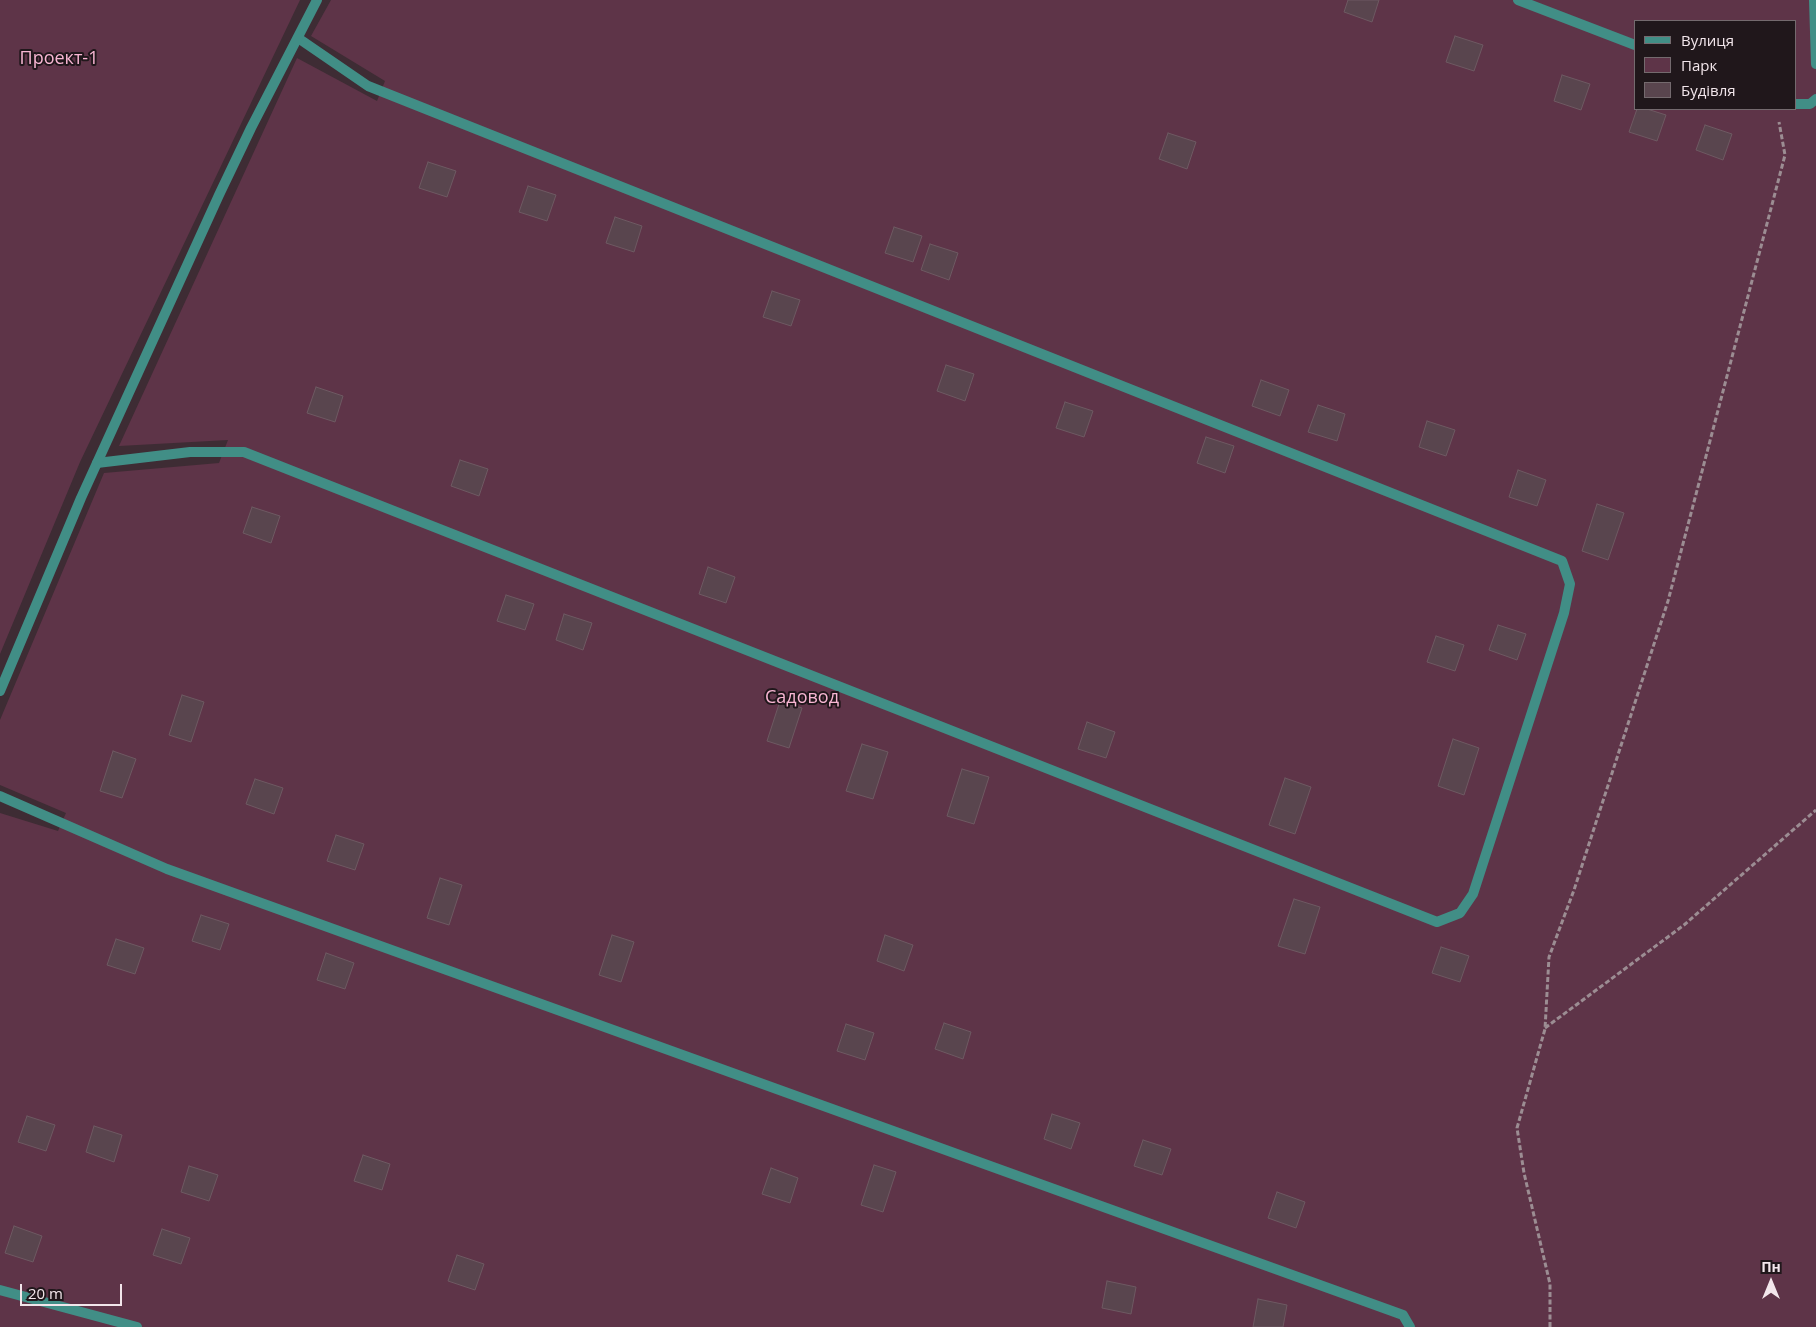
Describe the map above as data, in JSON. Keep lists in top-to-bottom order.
{
  "parks": ["Проект-1", "Садовод"],
  "legend": ["Вулиця", "Парк", "Будівля"],
  "scale_bar": "20 m",
  "north": "top"
}
